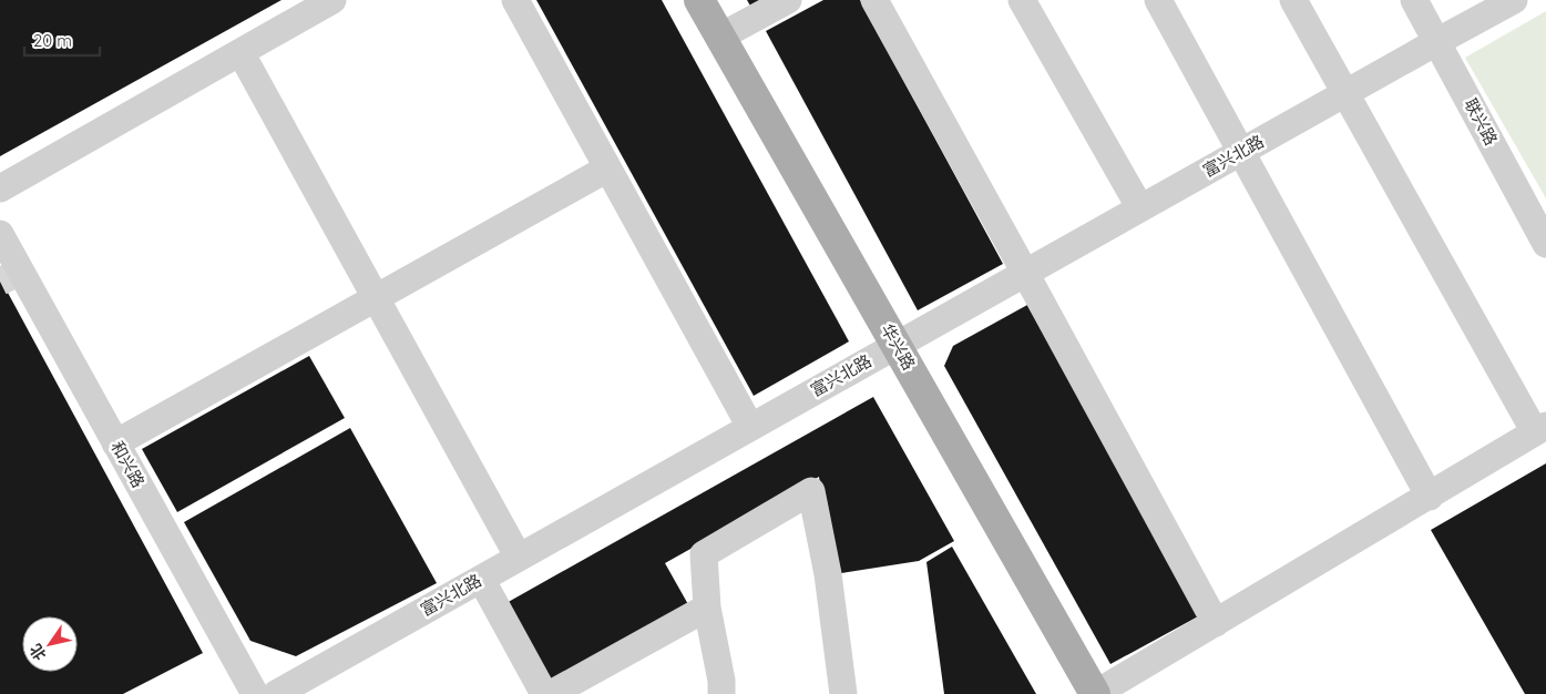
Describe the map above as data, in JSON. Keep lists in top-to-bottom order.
{
  "streets": {
    "main road": ["华兴路"],
    "street": ["联兴路", "富兴北路", "和兴路"]
  },
  "crossings": [
    ["联兴路", "富兴北路"],
    ["富兴北路", "华兴路"]
  ],
  "scale_bar": "20 m",
  "north": "bottom left"
}
